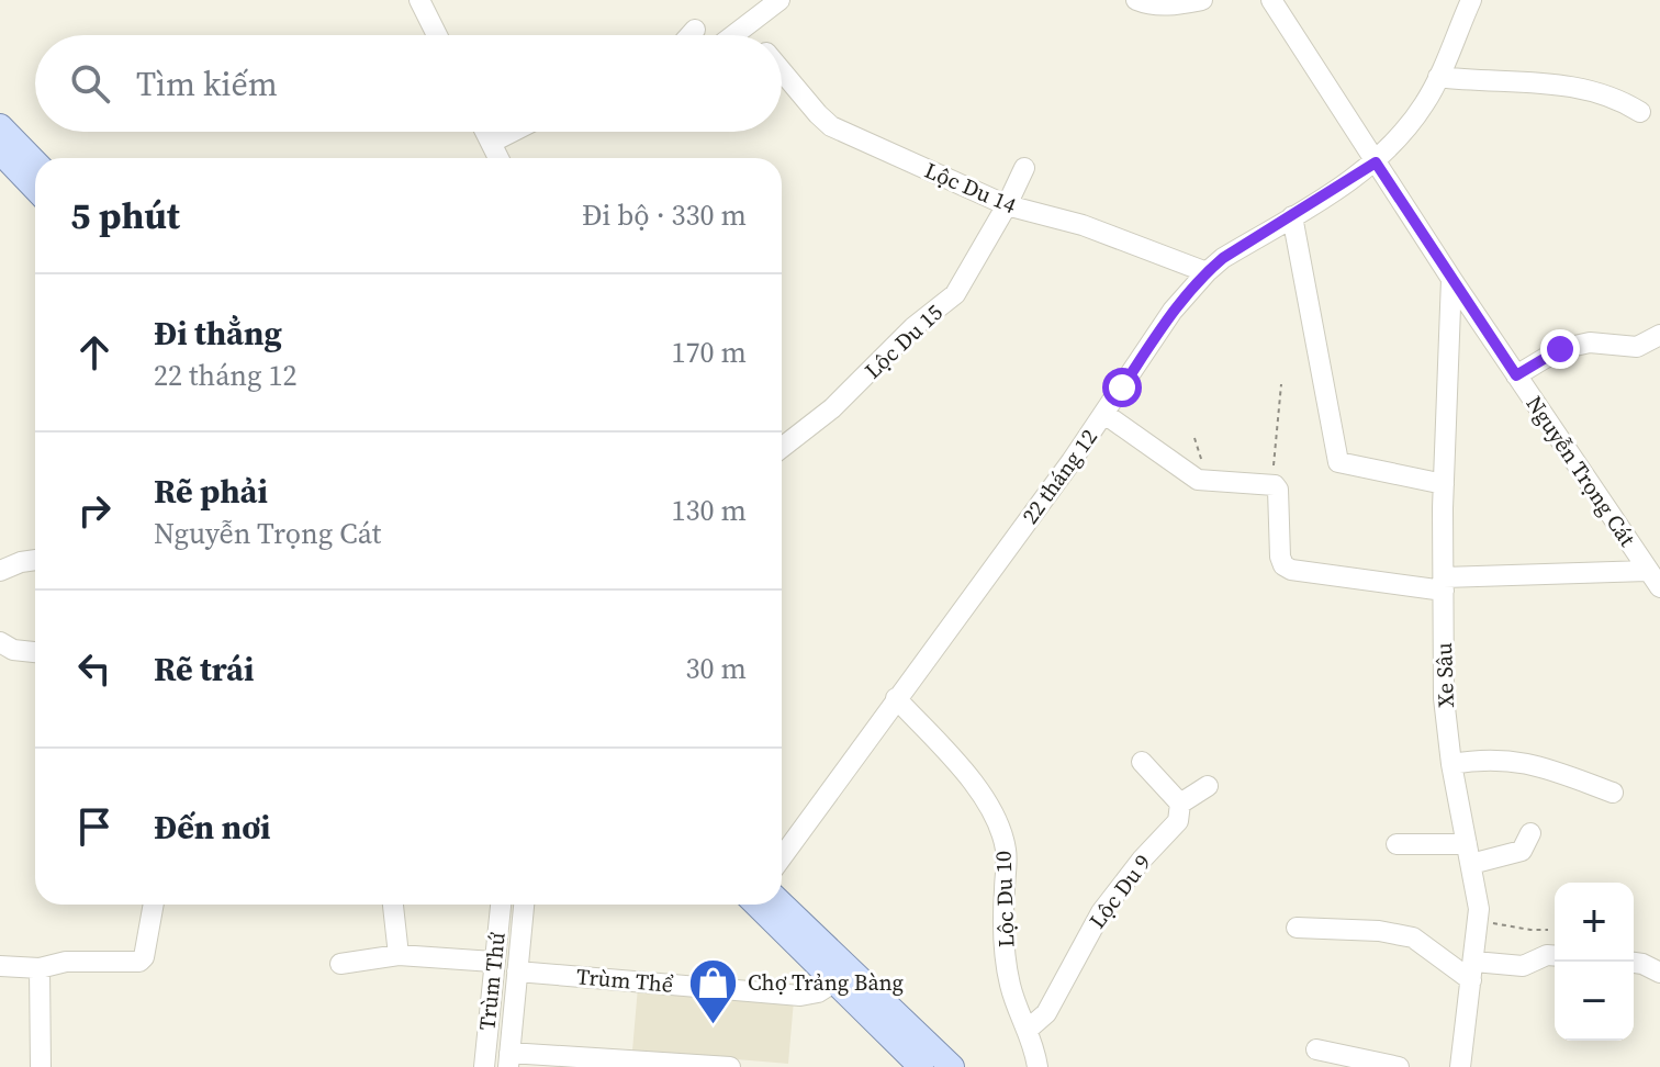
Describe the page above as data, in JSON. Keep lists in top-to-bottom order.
{
  "streets": {
    "street": [
      "Lộc Du 14",
      "Lộc Du 15",
      "Nguyễn Trọng Cát",
      "22 tháng 12",
      "Xe Sâu",
      "Lộc Du 9",
      "Lộc Du 10",
      "Trùm Thể",
      "Trùm Thứ"
    ]
  },
  "crossings": [
    ["Lộc Du 14", "Lộc Du 15"],
    ["Lộc Du 14", "22 tháng 12"],
    ["Nguyễn Trọng Cát", "22 tháng 12"],
    ["Nguyễn Trọng Cát", "Xe Sâu"],
    ["22 tháng 12", "Lộc Du 10"],
    ["Lộc Du 9", "Lộc Du 10"]
  ],
  "places": {
    "shop": ["Chợ Trảng Bàng"]
  },
  "page": {
    "search": "Tìm kiếm",
    "heading": ["5 phút", "Đi bộ · 330 m"],
    "list": [
      ["Đi thẳng", "22 tháng 12", "170 m"],
      ["Rẽ phải", "Nguyễn Trọng Cát", "130 m"],
      ["Rẽ trái", "30 m"],
      "Đến nơi"
    ],
    "map_buttons": ["+", "−"]
  }
}
